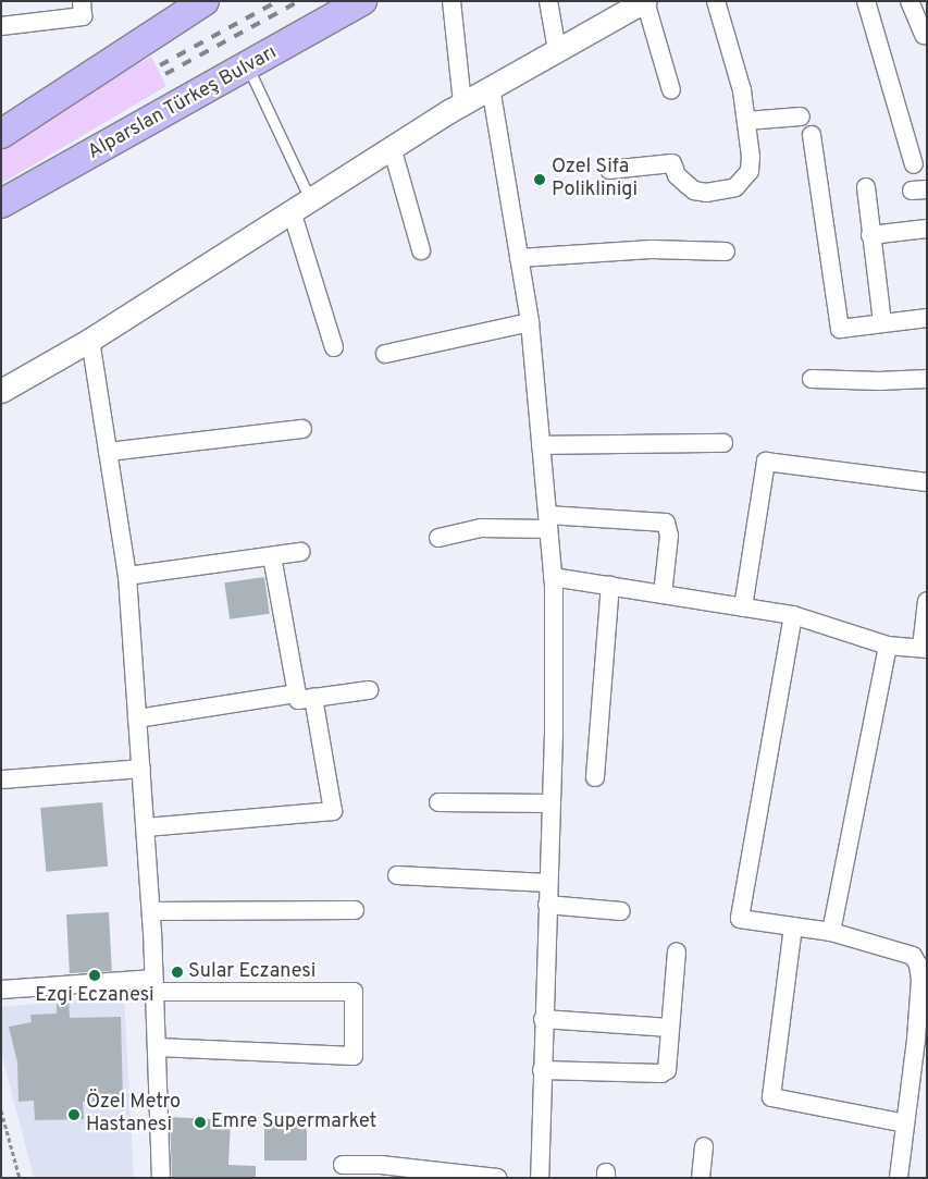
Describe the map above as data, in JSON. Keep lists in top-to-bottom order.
{
  "streets": {
    "main road": ["Alparslan Türkeş Bulvarı"]
  },
  "places": [
    "Ozel Sifa Poliklinigi",
    "Sular Eczanesi",
    "Ezgi Eczanesi",
    "Özel Metro Hastanesi",
    "Emre Supermarket"
  ]
}
